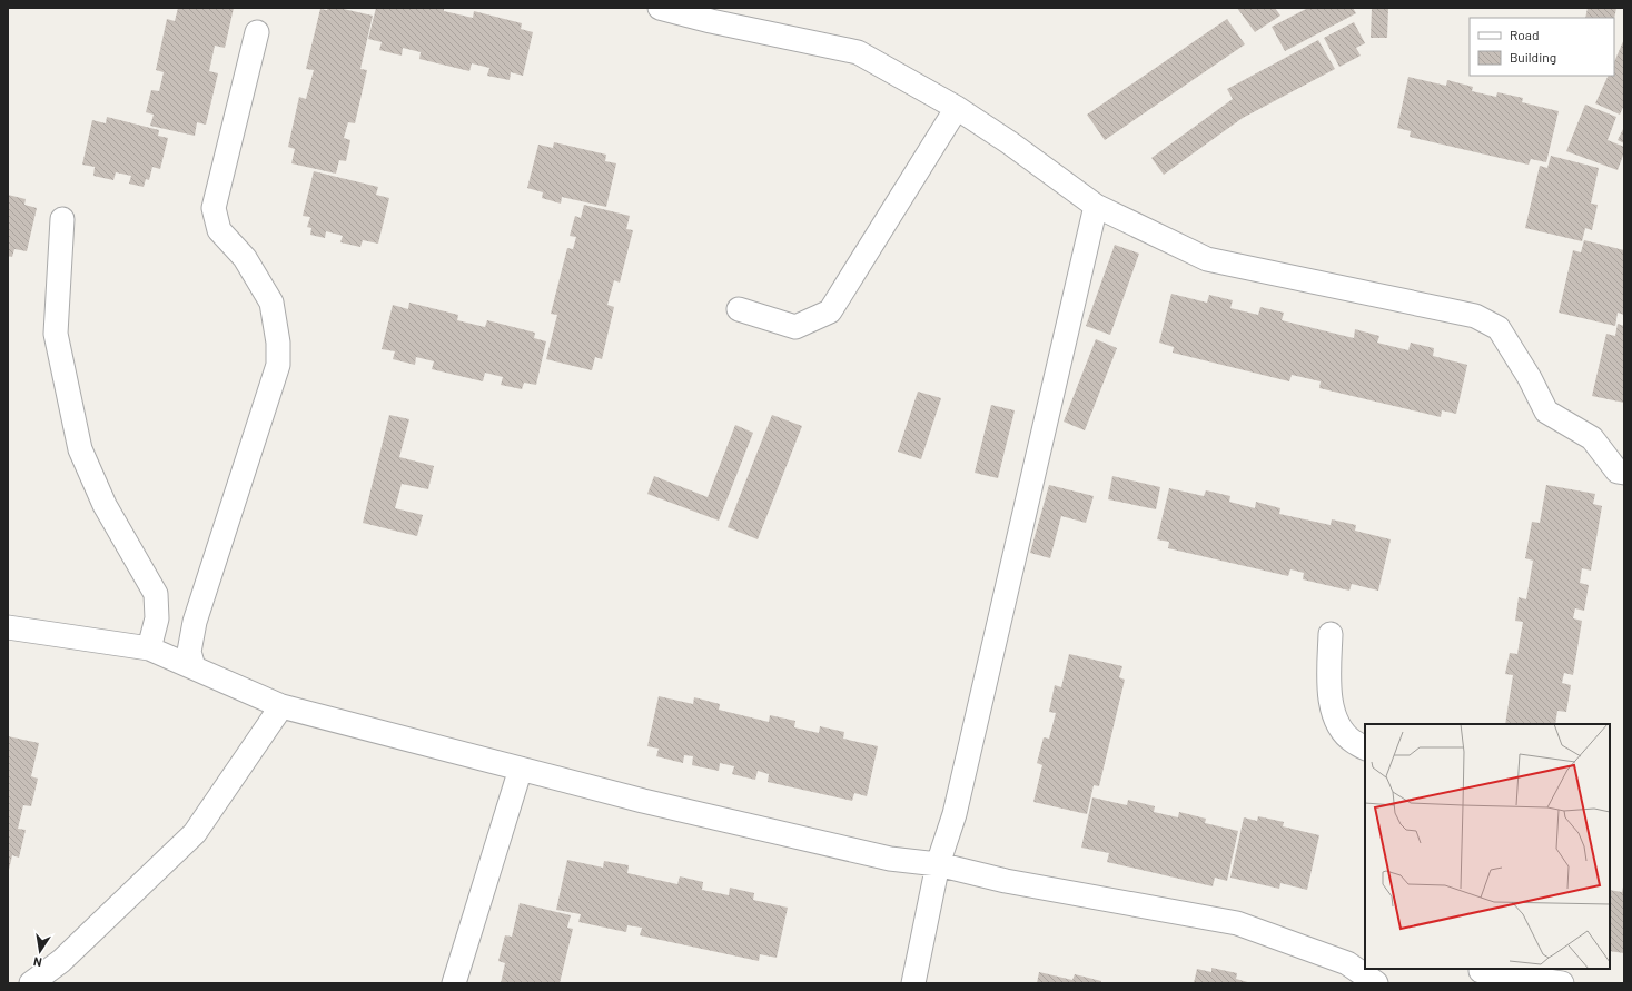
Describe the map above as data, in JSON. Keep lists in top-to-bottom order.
{
  "legend": ["Road", "Building"],
  "north": "bottom"
}
